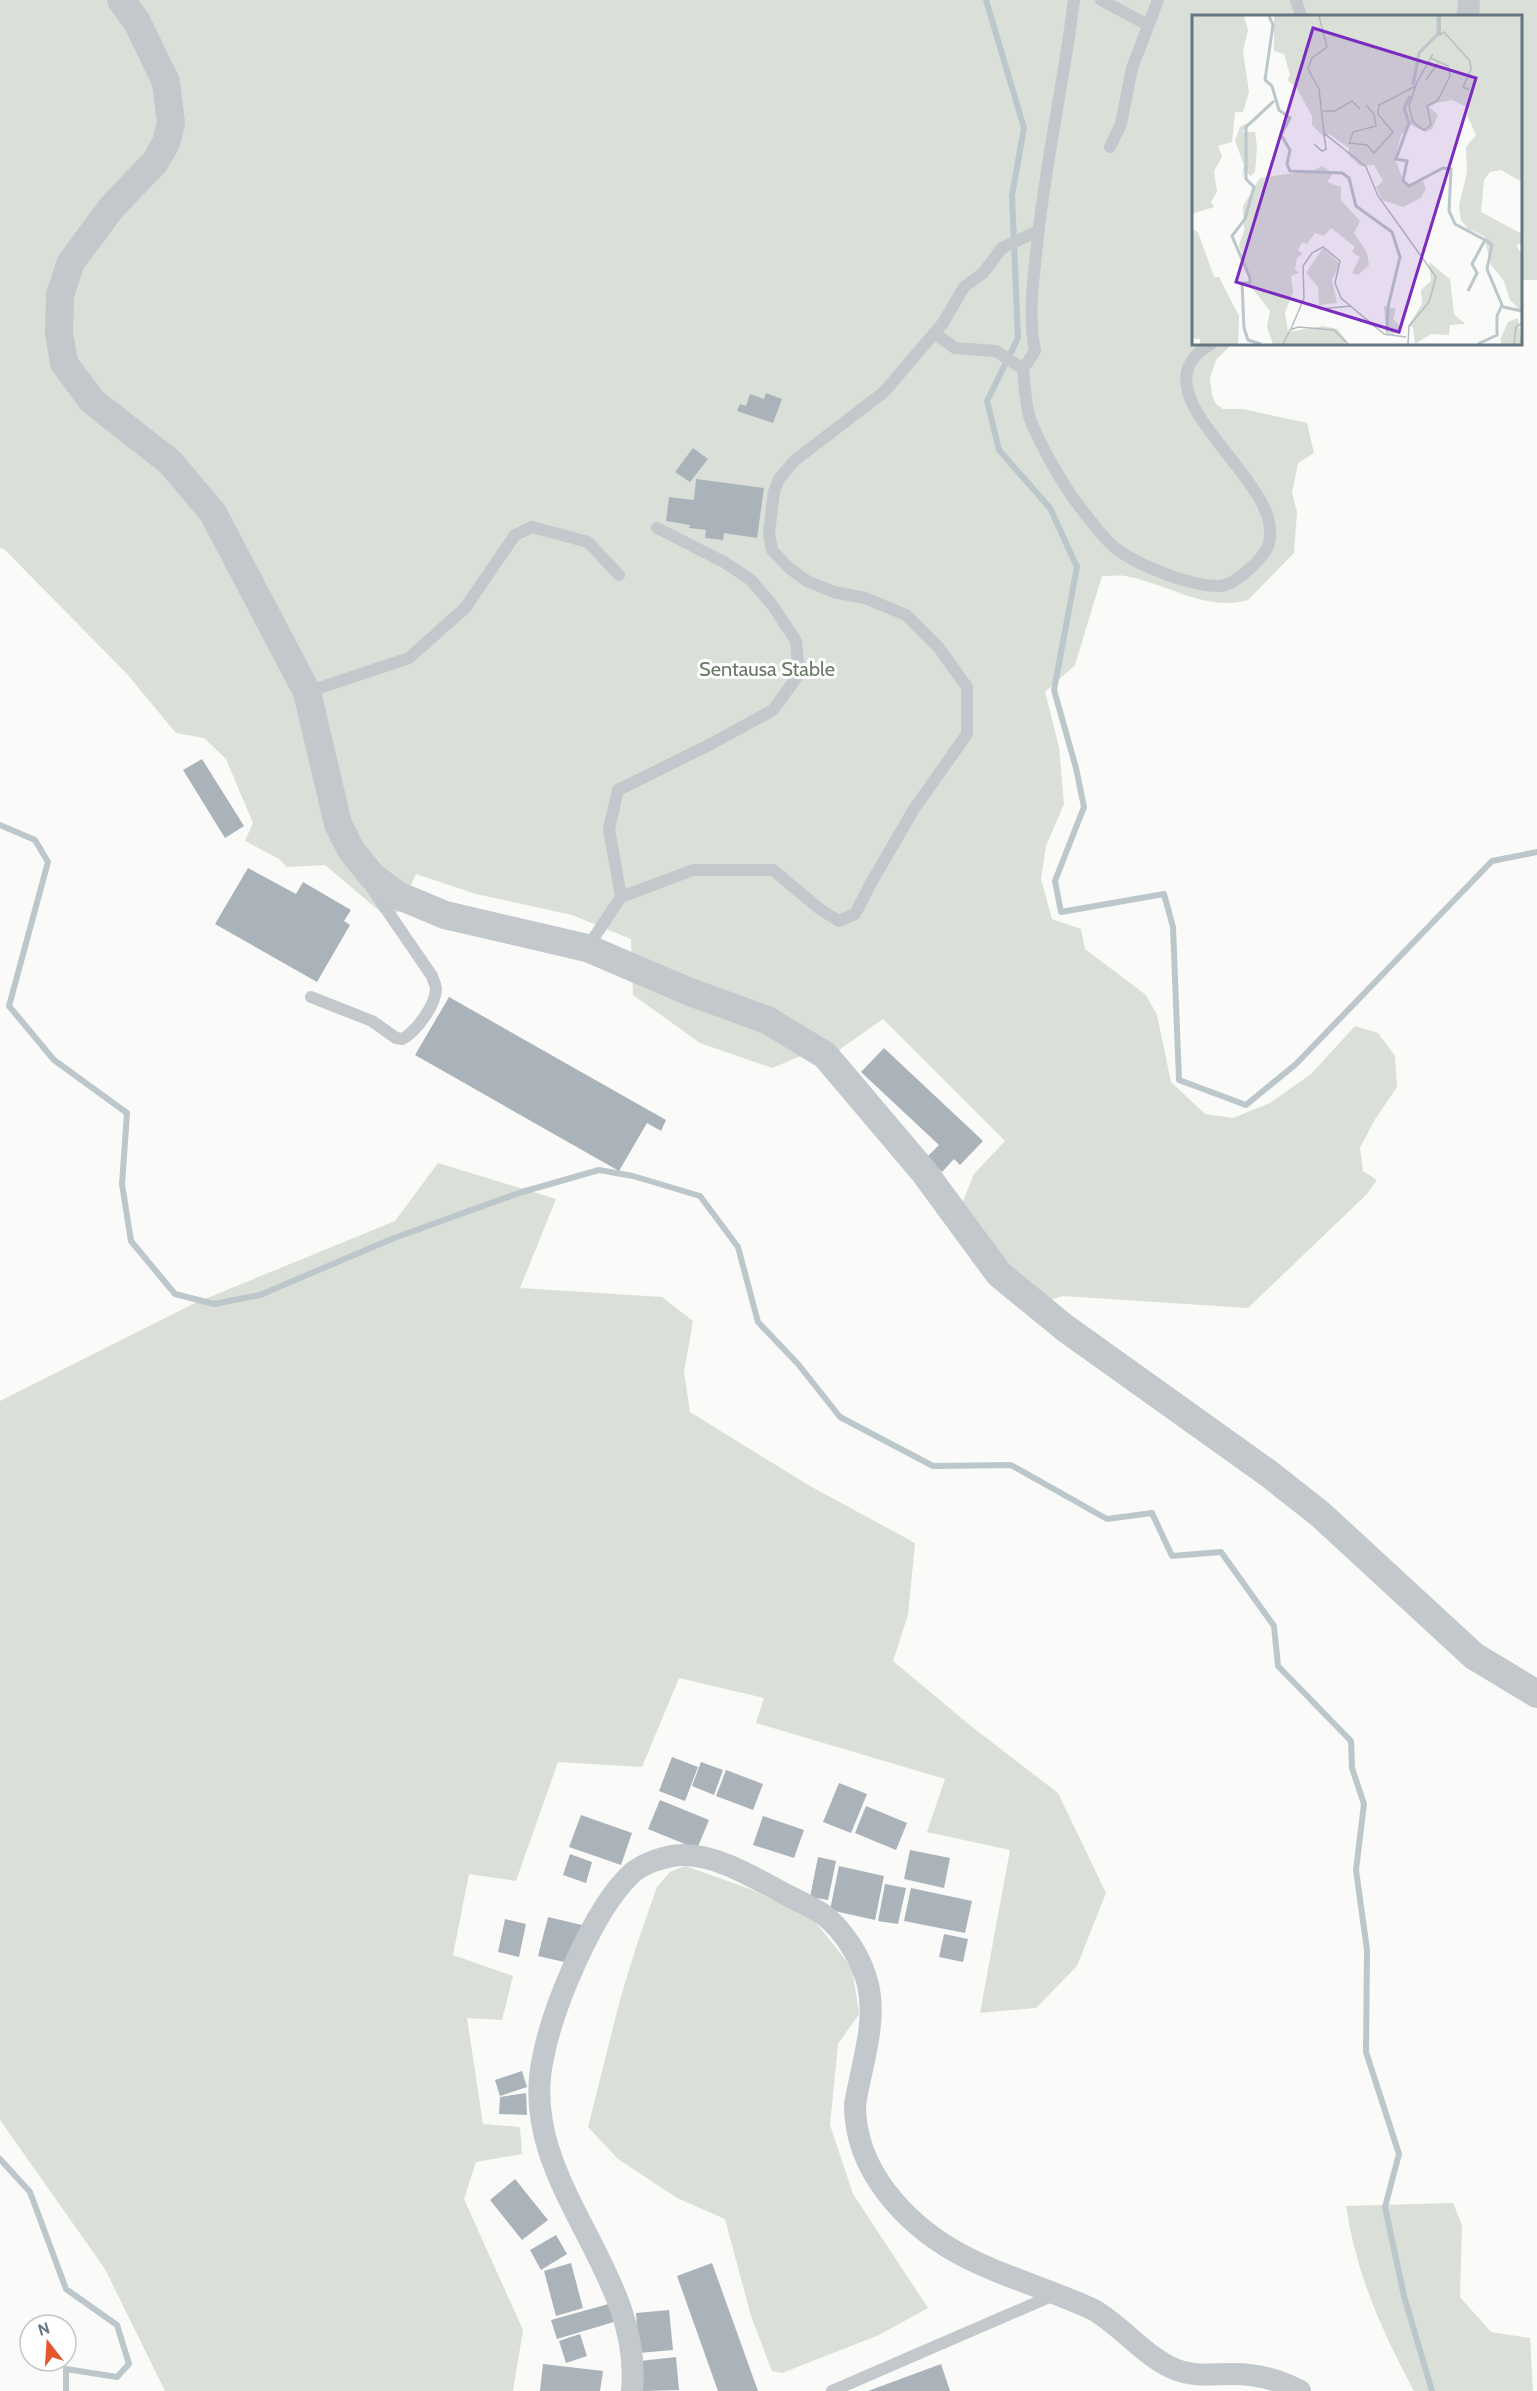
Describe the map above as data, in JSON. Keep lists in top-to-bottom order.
{
  "parks": ["Sentausa Stable"],
  "north": "top"
}
